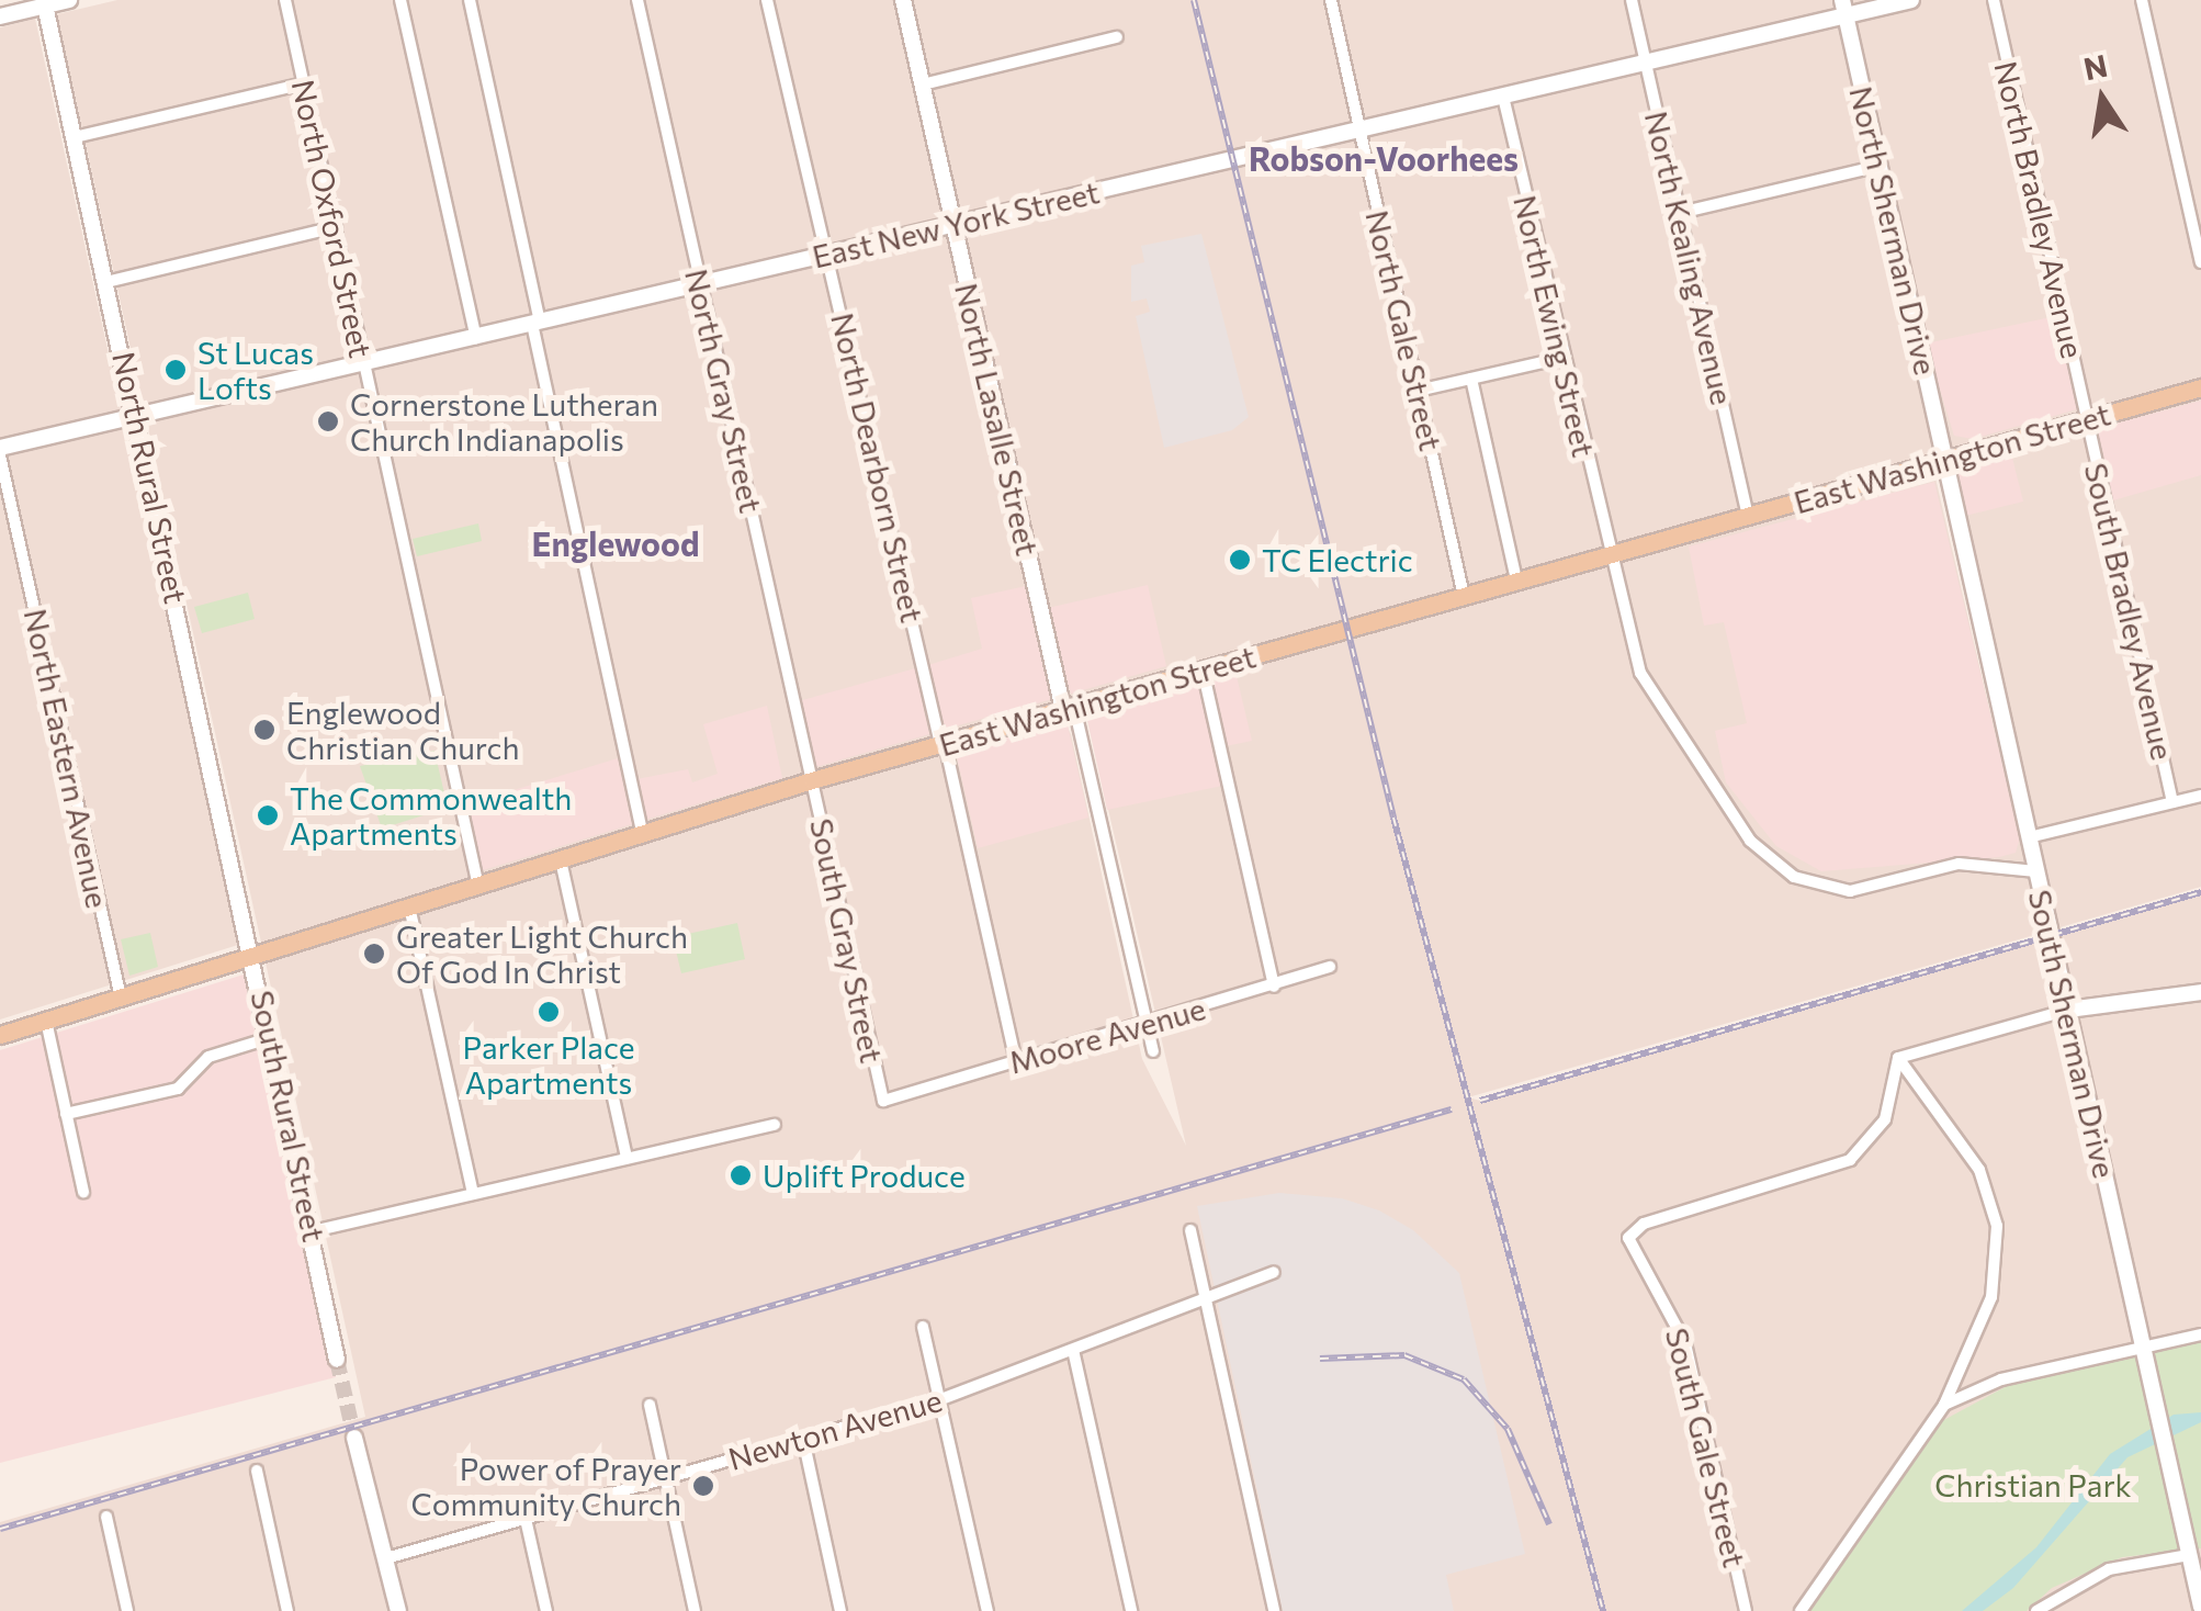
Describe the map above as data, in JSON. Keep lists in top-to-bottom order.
{
  "streets": {
    "main road": [
      "East New York Street",
      "North Sherman Drive",
      "North Lasalle Street",
      "East Washington Street",
      "North Rural Street",
      "South Sherman Drive",
      "South Rural Street"
    ],
    "street": [
      "North Bradley Avenue",
      "North Oxford Street",
      "North Kealing Avenue",
      "North Ewing Street",
      "North Gale Street",
      "North Gray Street",
      "North Dearborn Street",
      "South Bradley Avenue",
      "North Eastern Avenue",
      "South Gray Street",
      "Moore Avenue",
      "Newton Avenue",
      "South Gale Street"
    ]
  },
  "crossings": [
    ["North Bradley Avenue", "East Washington Street"],
    ["North Bradley Avenue", "South Bradley Avenue"],
    ["North Oxford Street", "East New York Street"],
    ["North Oxford Street", "East Washington Street"],
    ["East New York Street", "North Sherman Drive"],
    ["East New York Street", "North Kealing Avenue"],
    ["East New York Street", "North Ewing Street"],
    ["East New York Street", "North Gale Street"],
    ["East New York Street", "North Gray Street"],
    ["East New York Street", "North Lasalle Street"],
    ["East New York Street", "North Dearborn Street"],
    ["East New York Street", "North Rural Street"],
    ["East New York Street", "North Eastern Avenue"],
    ["North Sherman Drive", "East Washington Street"],
    ["North Sherman Drive", "South Sherman Drive"],
    ["North Kealing Avenue", "East Washington Street"],
    ["North Ewing Street", "East Washington Street"],
    ["North Ewing Street", "South Sherman Drive"],
    ["North Gale Street", "East Washington Street"],
    ["North Gray Street", "East Washington Street"],
    ["North Gray Street", "South Gray Street"],
    ["North Lasalle Street", "East Washington Street"],
    ["East Washington Street", "North Dearborn Street"],
    ["East Washington Street", "North Rural Street"],
    ["East Washington Street", "South Bradley Avenue"],
    ["East Washington Street", "North Eastern Avenue"],
    ["East Washington Street", "South Gray Street"],
    ["East Washington Street", "South Sherman Drive"],
    ["East Washington Street", "South Rural Street"],
    ["North Dearborn Street", "Moore Avenue"],
    ["North Rural Street", "South Rural Street"],
    ["South Gray Street", "Moore Avenue"]
  ],
  "districts": ["Robson-Voorhees", "Englewood"],
  "parks": ["Christian Park"],
  "places": [
    "St Lucas Lofts",
    "Cornerstone Lutheran Church Indianapolis",
    "TC Electric",
    "Englewood Christian Church",
    "The Commonwealth Apartments",
    "Greater Light Church Of God In Christ",
    "Parker Place Apartments",
    "Uplift Produce",
    "Power of Prayer Community Church"
  ],
  "north": "top"
}
